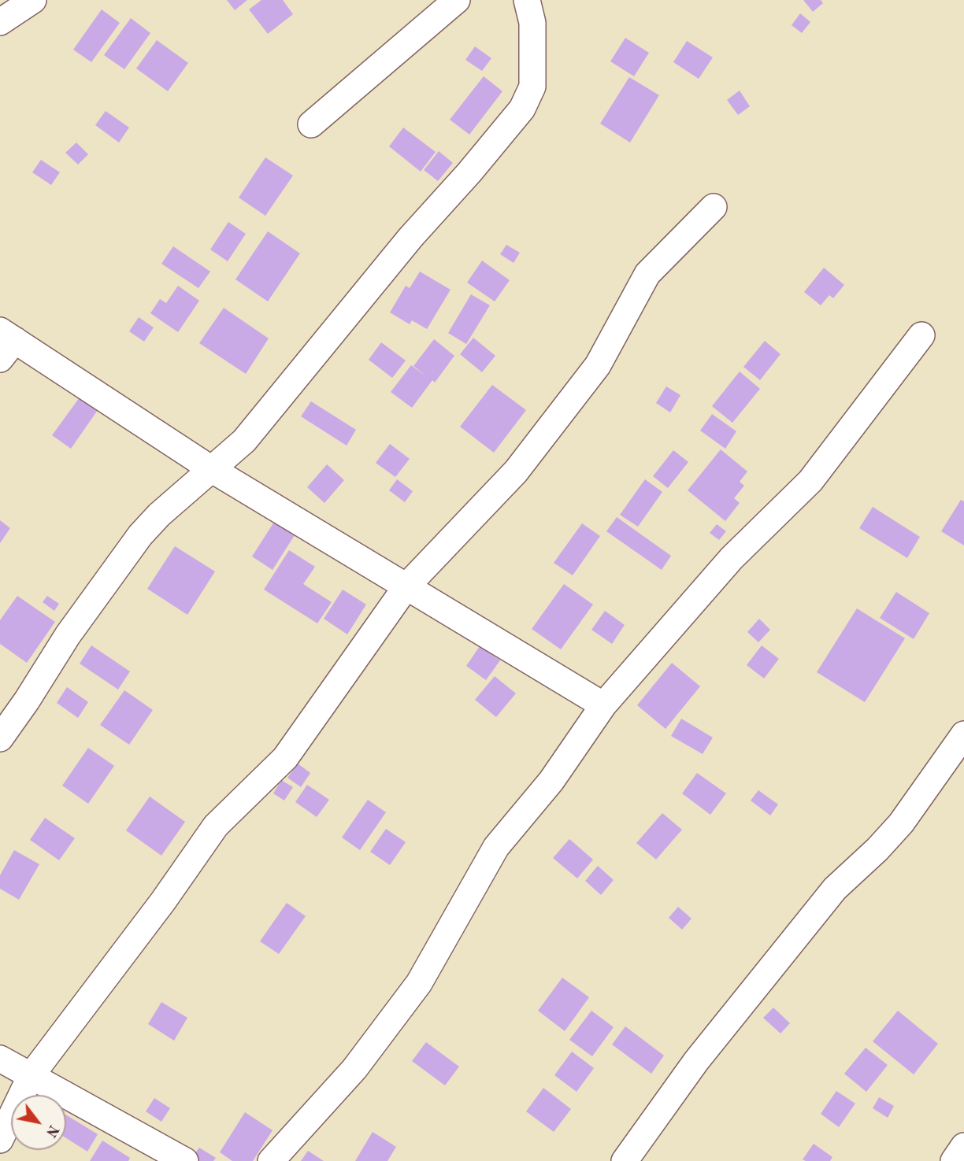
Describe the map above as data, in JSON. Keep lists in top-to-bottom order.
{
  "north": "bottom right"
}
